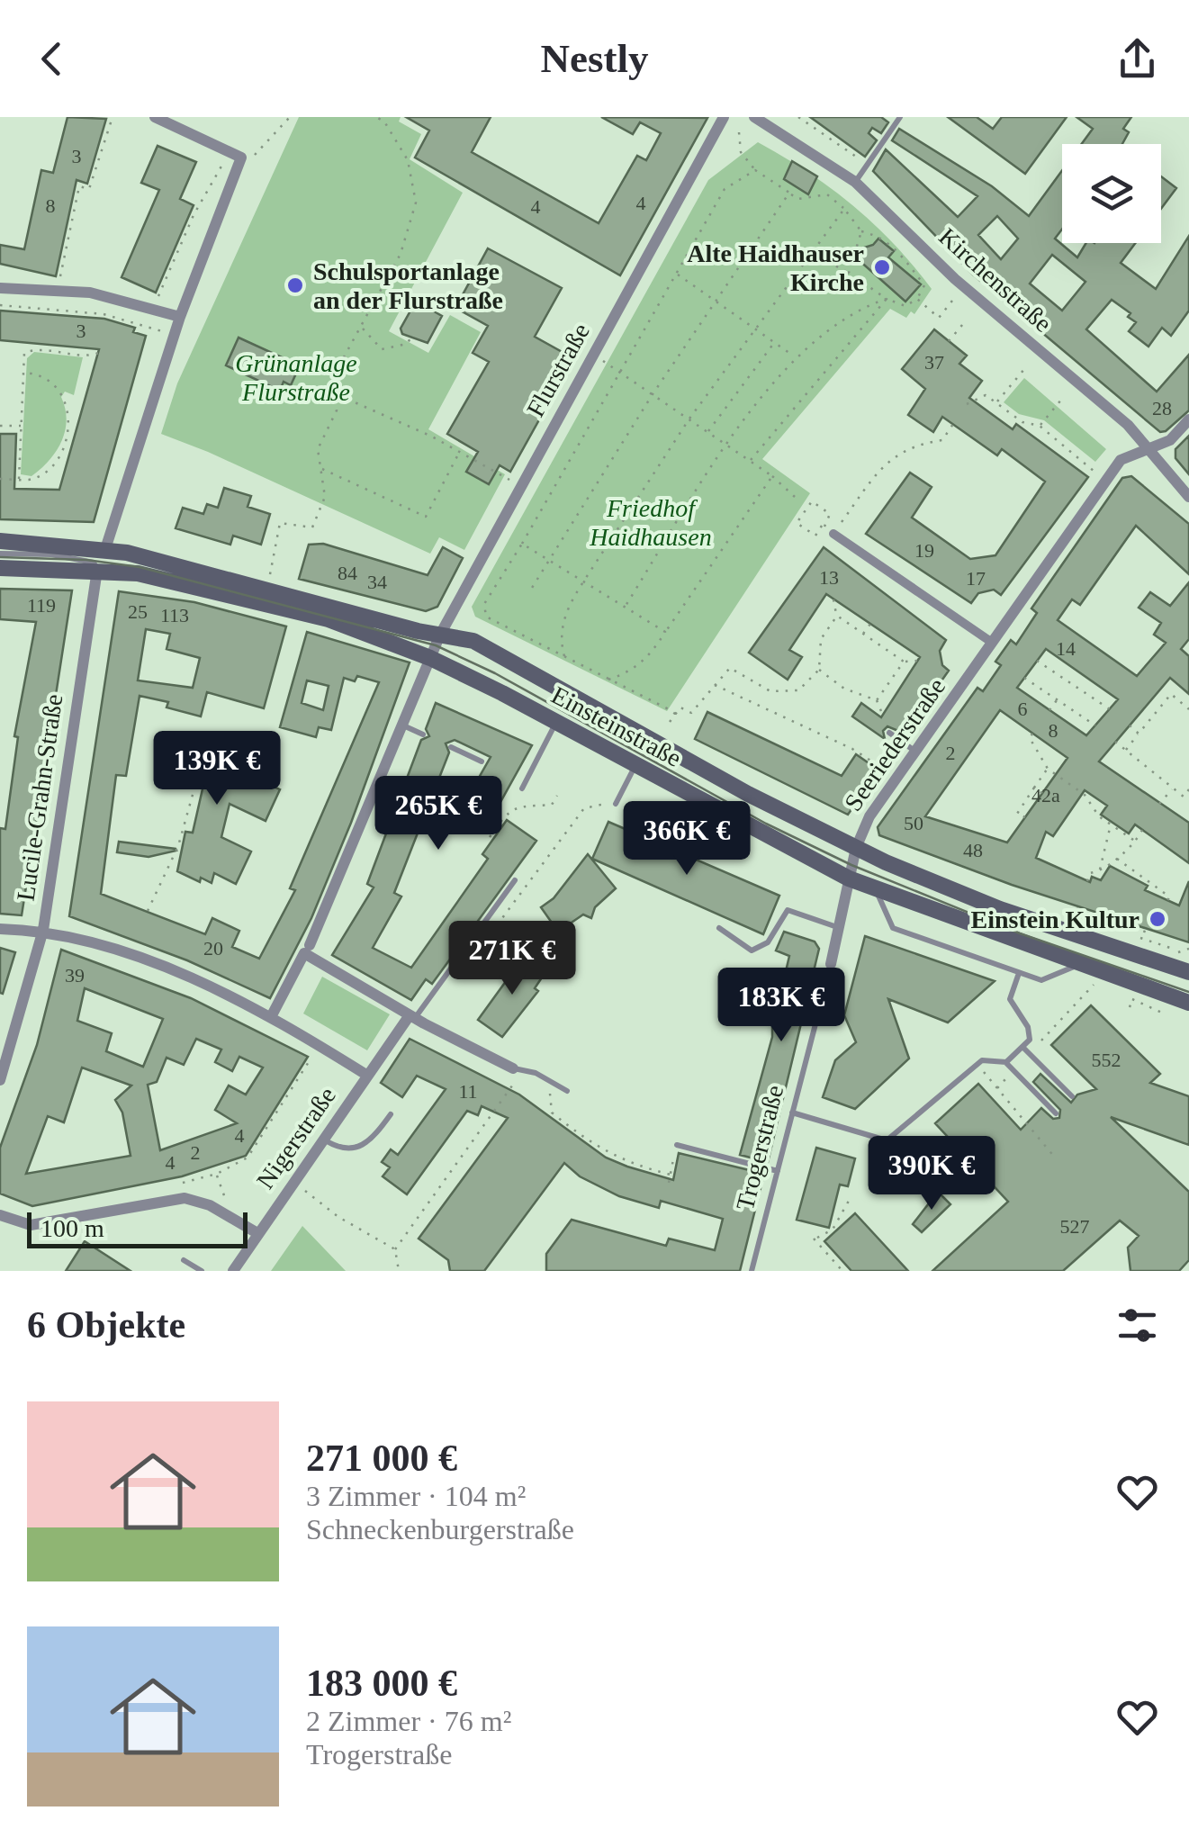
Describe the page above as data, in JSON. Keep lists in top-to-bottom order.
{
  "streets": {
    "main road": ["Einsteinstraße"],
    "street": [
      "Kirchenstraße",
      "Flurstraße",
      "Seeriederstraße",
      "Lucile-Grahn-Straße",
      "Nigerstraße",
      "Trogerstraße"
    ]
  },
  "crossings": [
    ["Kirchenstraße", "Seeriederstraße"],
    ["Flurstraße", "Einsteinstraße"],
    ["Einsteinstraße", "Seeriederstraße"],
    ["Einsteinstraße", "Lucile-Grahn-Straße"],
    ["Einsteinstraße", "Trogerstraße"],
    ["Seeriederstraße", "Trogerstraße"]
  ],
  "parks": ["Grünanlage Flurstraße", "Friedhof Haidhausen"],
  "places": ["Alte Haidhauser Kirche", "Schulsportanlage an der Flurstraße", "Einstein Kultur"],
  "house_numbers": [
    "3",
    "4",
    "8",
    "4",
    "3",
    "37",
    "28",
    "19",
    "84",
    "13",
    "17",
    "34",
    "119",
    "25",
    "113",
    "14",
    "6",
    "8",
    "2",
    "42a",
    "50",
    "48",
    "20",
    "39",
    "552",
    "11",
    "4",
    "2",
    "4",
    "527"
  ],
  "scale_bar": "100 m",
  "page": {
    "header": "Nestly",
    "price": [
      "139K €",
      "265K €",
      "366K €",
      "271K €",
      "183K €",
      "390K €"
    ],
    "scale": "100 m",
    "heading": "6 Objekte",
    "list": [
      {
        "name": "271 000 €",
        "note": "3 Zimmer · 104 m² · Schneckenburgerstraße"
      },
      {
        "name": "183 000 €",
        "note": "2 Zimmer · 76 m² · Trogerstraße"
      }
    ]
  }
}
